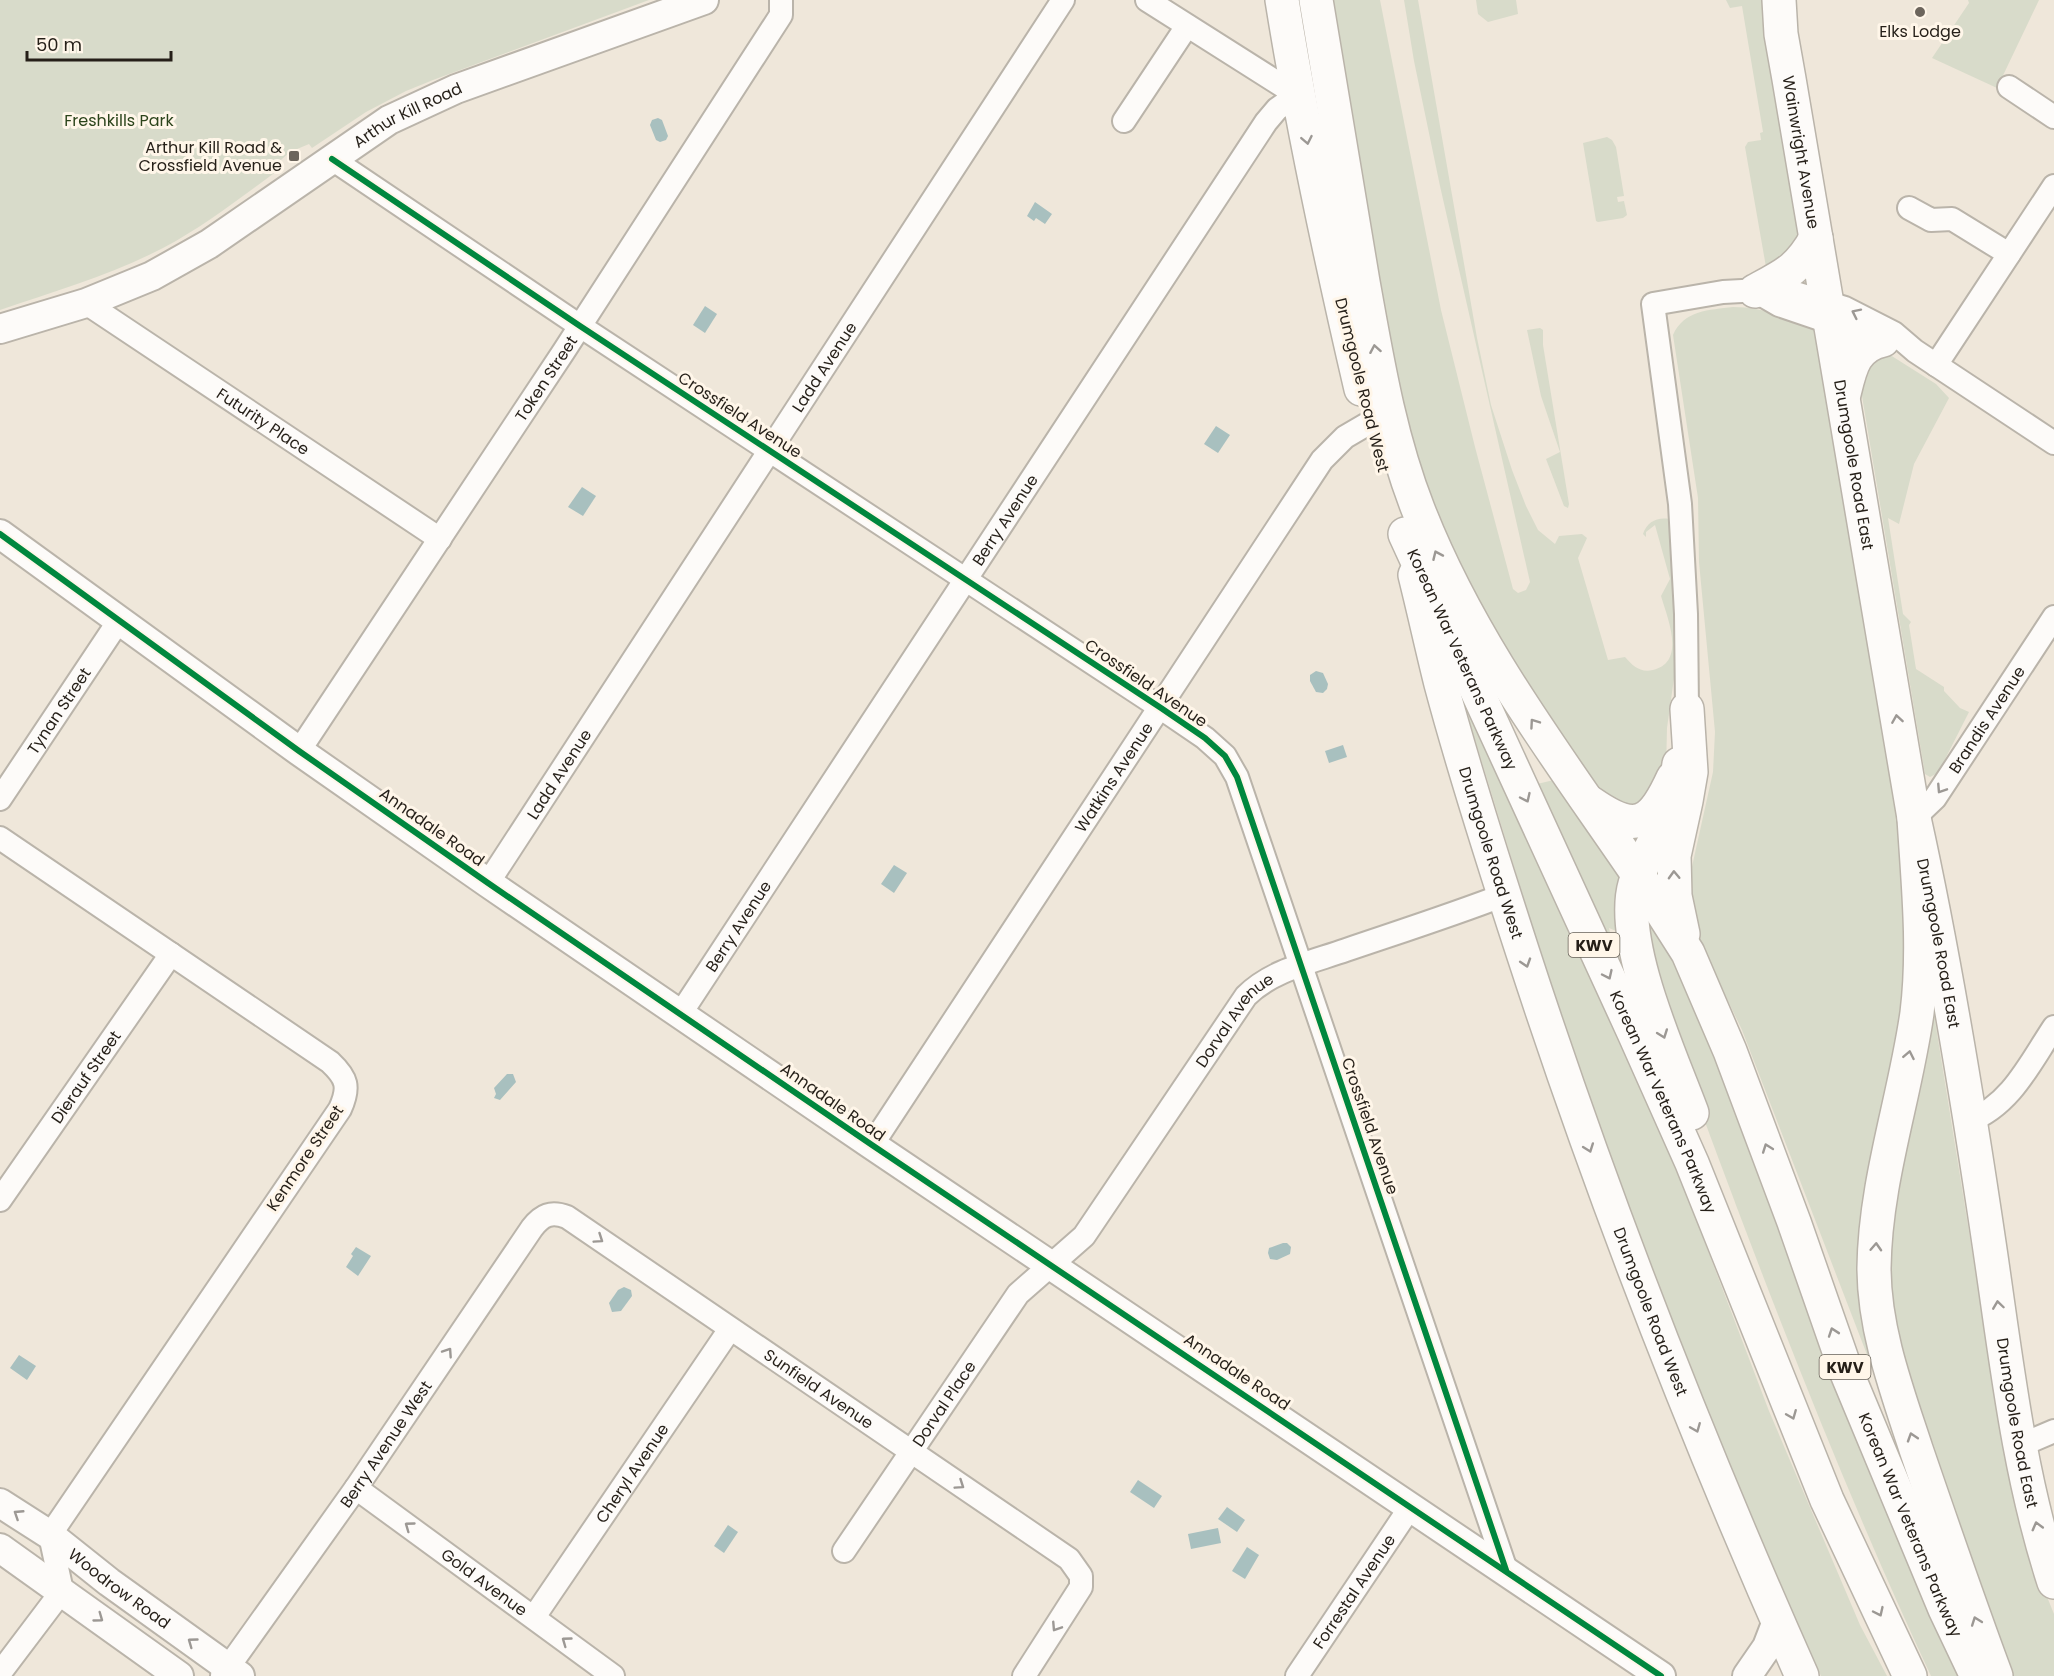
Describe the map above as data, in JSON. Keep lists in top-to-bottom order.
{
  "streets": {
    "main road": [
      "Wainwright Avenue",
      "Drumgoole Road West",
      "Drumgoole Road East",
      "Korean War Veterans Parkway",
      "KWV"
    ],
    "street": [
      "Arthur Kill Road",
      "Ladd Avenue",
      "Token Street",
      "Crossfield Avenue",
      "Futurity Place",
      "Berry Avenue",
      "Tynan Street",
      "Brandis Avenue",
      "Watkins Avenue",
      "Annadale Road",
      "Dorval Avenue",
      "Dierauf Street",
      "Kenmore Street",
      "Sunfield Avenue",
      "Dorval Place",
      "Berry Avenue West",
      "Cheryl Avenue",
      "Gold Avenue",
      "Woodrow Road",
      "Forrestal Avenue"
    ]
  },
  "crossings": [
    ["Arthur Kill Road", "Crossfield Avenue"],
    ["Arthur Kill Road", "Futurity Place"],
    ["Wainwright Avenue", "Drumgoole Road East"],
    ["Ladd Avenue", "Crossfield Avenue"],
    ["Ladd Avenue", "Annadale Road"],
    ["Token Street", "Crossfield Avenue"],
    ["Token Street", "Futurity Place"],
    ["Token Street", "Annadale Road"],
    ["Drumgoole Road West", "Berry Avenue"],
    ["Drumgoole Road West", "Korean War Veterans Parkway"],
    ["Drumgoole Road West", "Watkins Avenue"],
    ["Drumgoole Road West", "Dorval Avenue"],
    ["Crossfield Avenue", "Berry Avenue"],
    ["Crossfield Avenue", "Watkins Avenue"],
    ["Crossfield Avenue", "Annadale Road"],
    ["Crossfield Avenue", "Dorval Avenue"],
    ["Drumgoole Road East", "Brandis Avenue"],
    ["Berry Avenue", "Annadale Road"],
    ["Tynan Street", "Annadale Road"],
    ["Watkins Avenue", "Annadale Road"],
    ["Annadale Road", "Dorval Avenue"],
    ["Annadale Road", "Dorval Place"],
    ["Annadale Road", "Forrestal Avenue"],
    ["Dorval Avenue", "Dorval Place"],
    ["Dierauf Street", "Kenmore Street"],
    ["Kenmore Street", "Woodrow Road"],
    ["Sunfield Avenue", "Dorval Place"],
    ["Sunfield Avenue", "Berry Avenue West"],
    ["Sunfield Avenue", "Cheryl Avenue"],
    ["Berry Avenue West", "Gold Avenue"],
    ["Berry Avenue West", "Woodrow Road"],
    ["Cheryl Avenue", "Gold Avenue"]
  ],
  "one_way": [
    "Brandis Avenue",
    "Sunfield Avenue",
    "Berry Avenue West",
    "Gold Avenue"
  ],
  "parks": ["Freshkills Park"],
  "places": {
    "other": ["Elks Lodge"],
    "transit": ["Arthur Kill Road & Crossfield Avenue"]
  },
  "scale_bar": "50 m"
}
